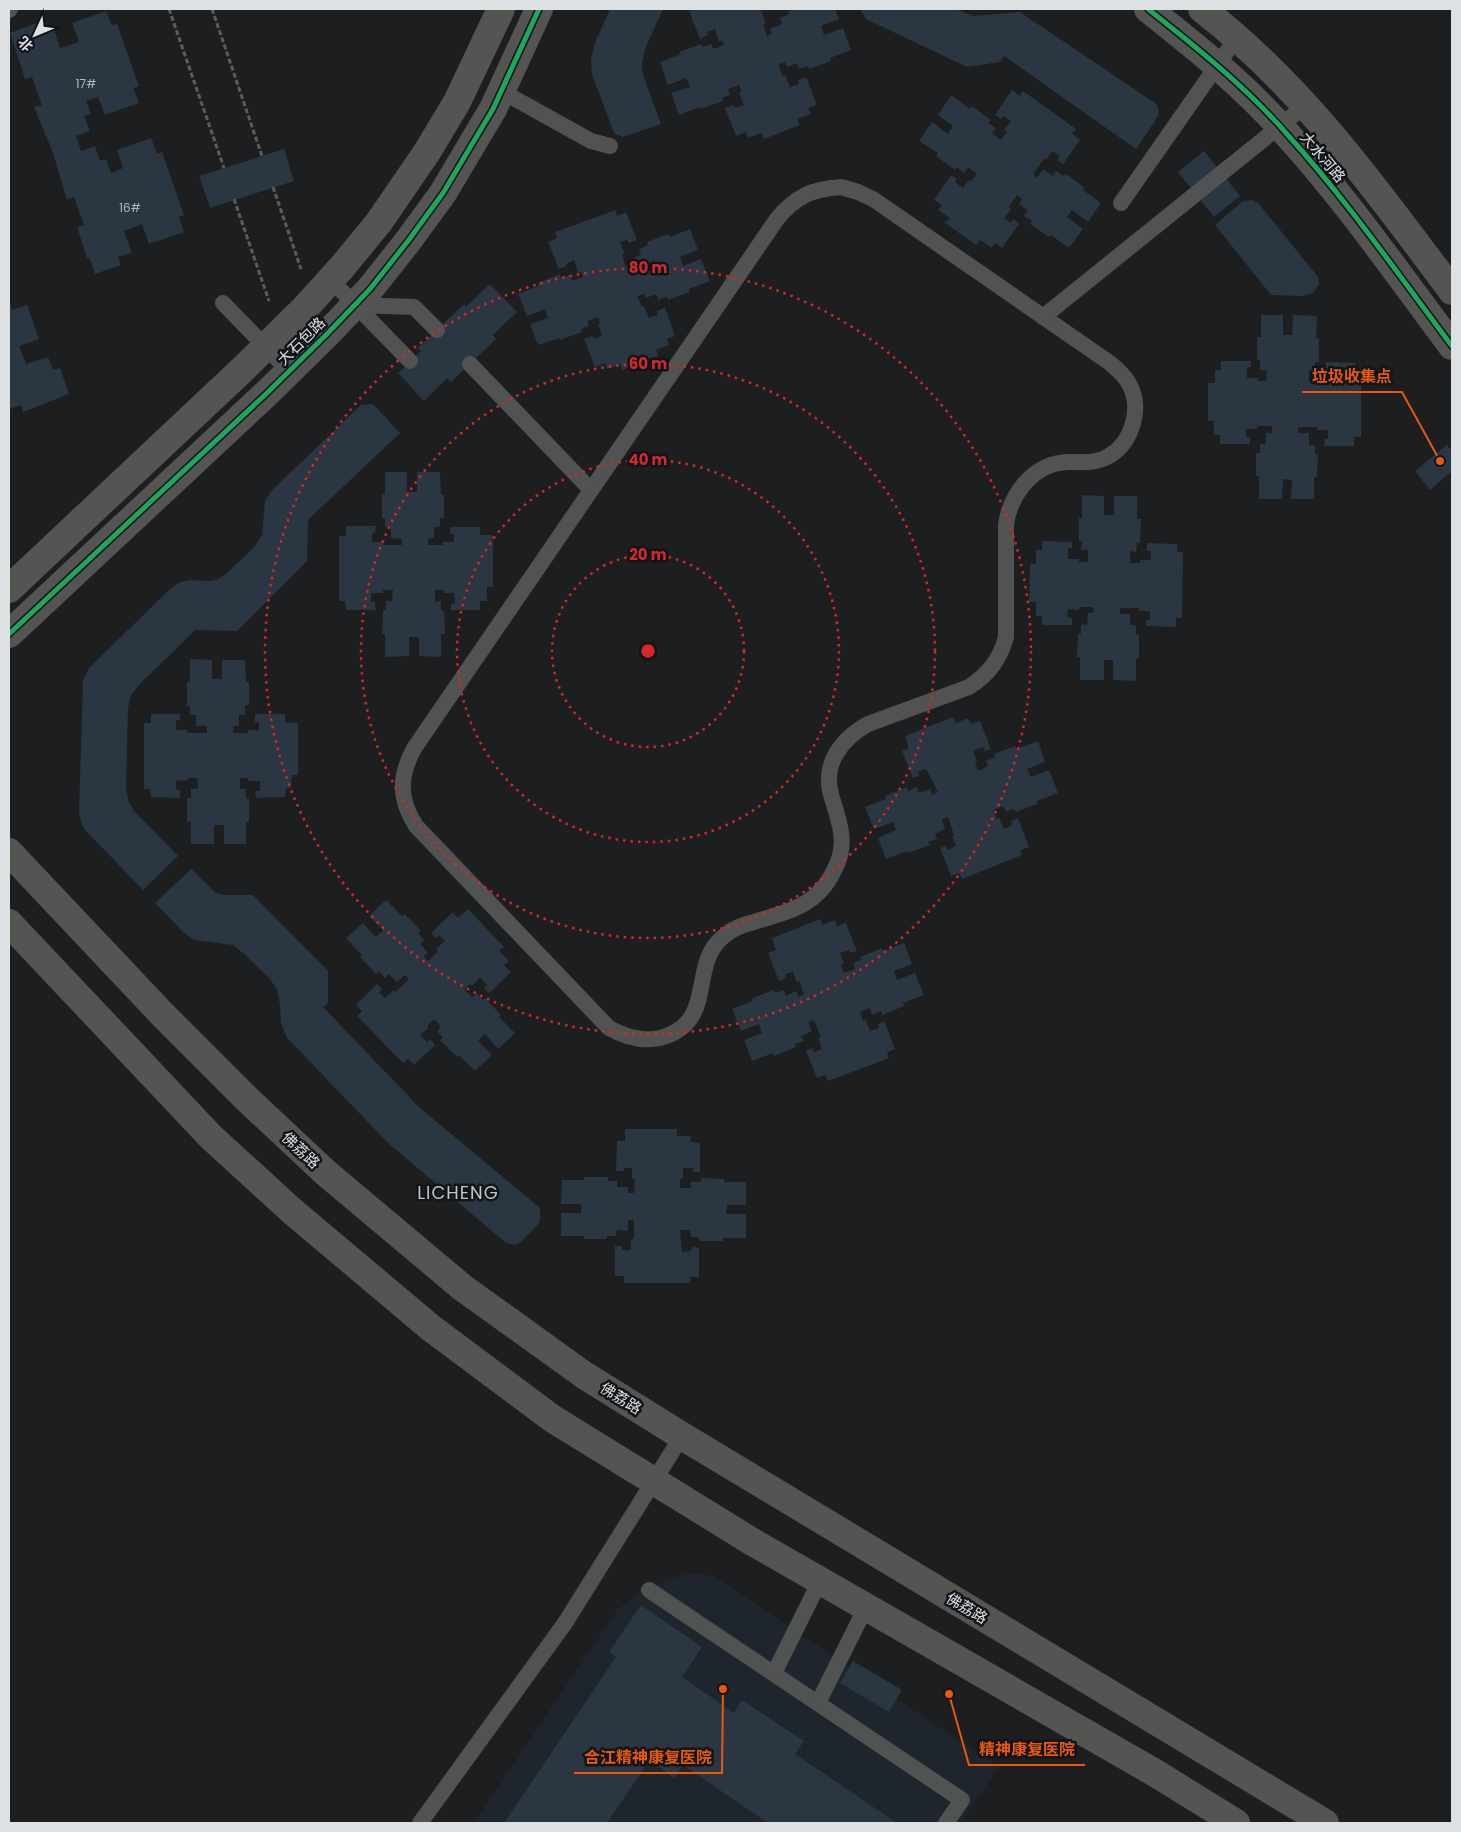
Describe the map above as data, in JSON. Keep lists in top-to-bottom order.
{
  "streets": {
    "main road": ["大水河路", "大石包路", "佛荔路"]
  },
  "districts": ["LICHENG"],
  "places": ["垃圾收集点", "合江精神康复医院", "精神康复医院"],
  "house_numbers": ["17#", "16#"],
  "north": "bottom left",
  "rings": [
    "80 m",
    "60 m",
    "40 m",
    "20 m"
  ]
}
